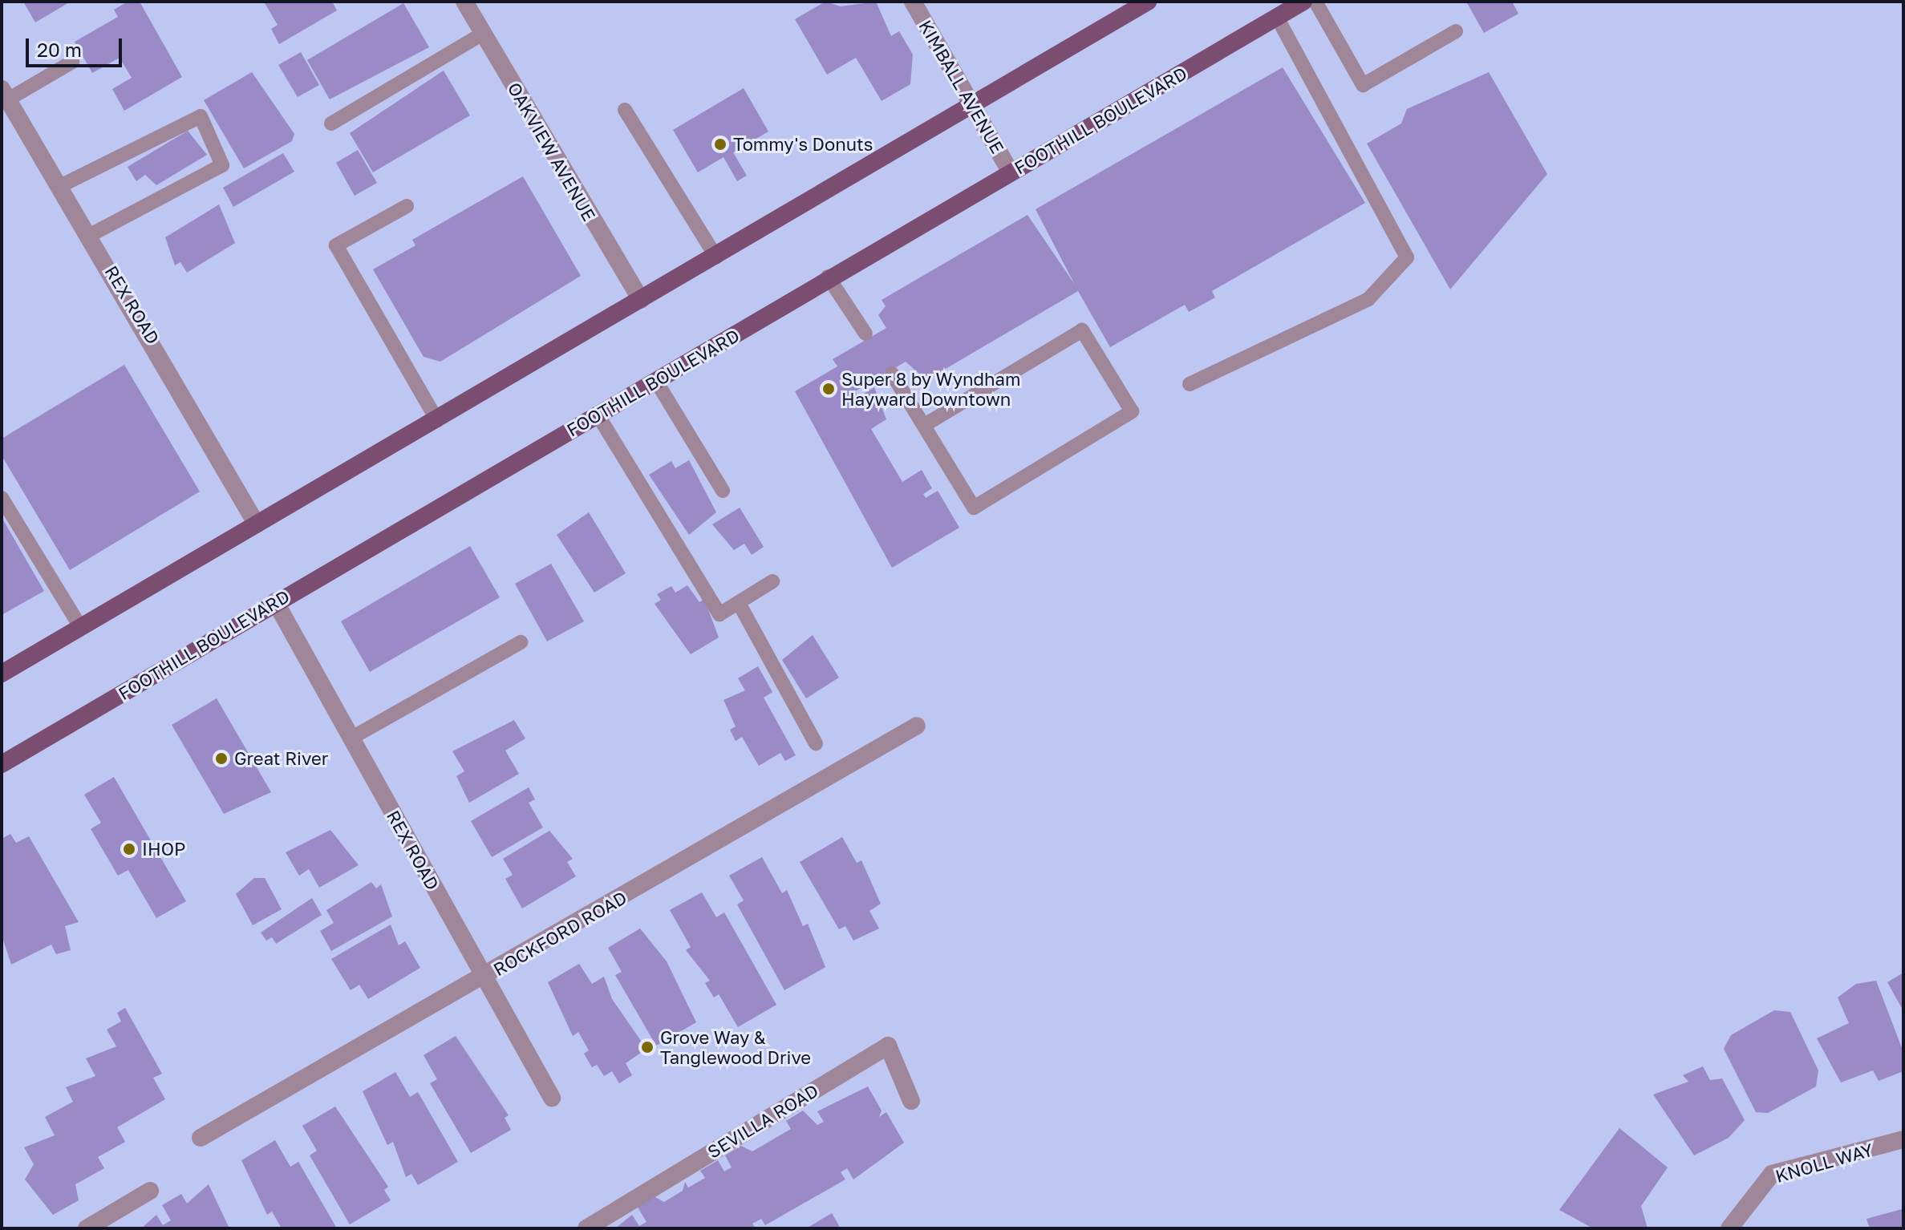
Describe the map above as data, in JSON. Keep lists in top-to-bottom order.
{
  "streets": {
    "main road": ["FOOTHILL BOULEVARD"],
    "street": [
      "KIMBALL AVENUE",
      "OAKVIEW AVENUE",
      "REX ROAD",
      "ROCKFORD ROAD",
      "SEVILLA ROAD",
      "KNOLL WAY"
    ]
  },
  "crossings": [
    ["KIMBALL AVENUE", "FOOTHILL BOULEVARD"],
    ["FOOTHILL BOULEVARD", "REX ROAD"],
    ["REX ROAD", "ROCKFORD ROAD"]
  ],
  "places": [
    "Tommy's Donuts",
    "Super 8 by Wyndham Hayward Downtown",
    "Great River",
    "IHOP",
    "Grove Way & Tanglewood Drive"
  ],
  "scale_bar": "20 m"
}
